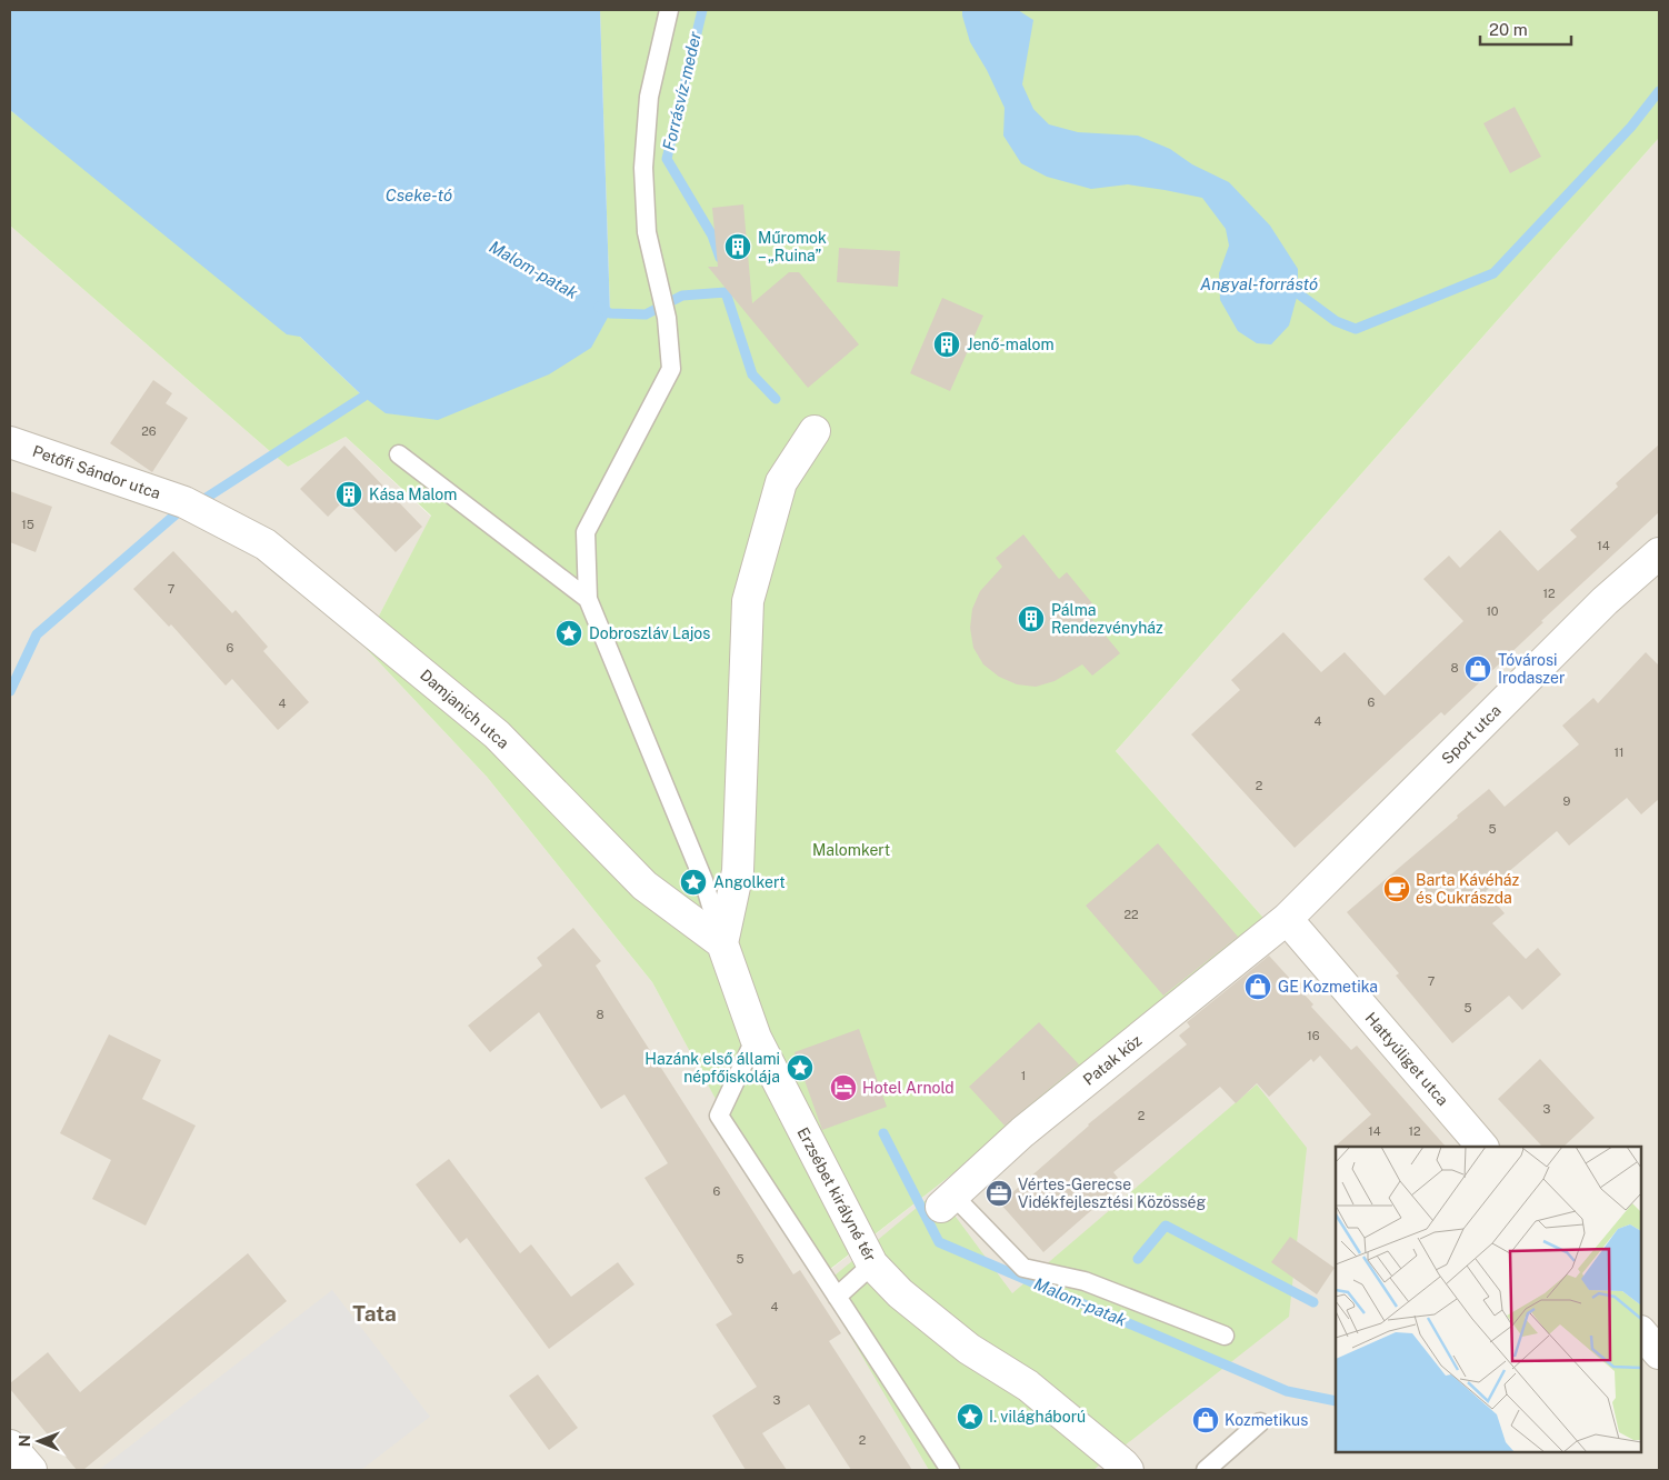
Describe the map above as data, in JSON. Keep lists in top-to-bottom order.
{
  "streets": {
    "street": [
      "Petőfi Sándor utca",
      "Damjanich utca",
      "Sport utca",
      "Hattyúliget utca",
      "Patak köz",
      "Erzsébet királyné tér"
    ]
  },
  "crossings": [
    ["Petőfi Sándor utca", "Damjanich utca"],
    ["Damjanich utca", "Erzsébet királyné tér"],
    ["Sport utca", "Hattyúliget utca"],
    ["Sport utca", "Patak köz"],
    ["Hattyúliget utca", "Patak köz"]
  ],
  "districts": ["Tata"],
  "water": [
    "Forrásvíz-meder",
    "Cseke-tó",
    "Malom-patak",
    "Angyal-forrástó"
  ],
  "parks": ["Malomkert"],
  "places": {
    "building": [
      "Műromok – „Ruina”",
      "Jenő-malom",
      "Kása Malom",
      "Pálma Rendezvényház"
    ],
    "place": [
      "Dobroszláv Lajos",
      "Angolkert",
      "Hazánk első állami népfőiskolája",
      "I. világháború"
    ],
    "shop": ["Tóvárosi Irodaszer", "GE Kozmetika", "Kozmetikus"],
    "cafe": ["Barta Kávéház és Cukrászda"],
    "hotel": ["Hotel Arnold"],
    "office": ["Vértes-Gerecse Vidékfejlesztési Közösség"]
  },
  "house_numbers": [
    "26",
    "15",
    "14",
    "7",
    "12",
    "10",
    "6",
    "8",
    "6",
    "4",
    "4",
    "11",
    "2",
    "9",
    "5",
    "22",
    "7",
    "5",
    "8",
    "16",
    "1",
    "3",
    "2",
    "14",
    "12",
    "6",
    "5",
    "4",
    "3",
    "2"
  ],
  "scale_bar": "20 m",
  "north": "left"
}
